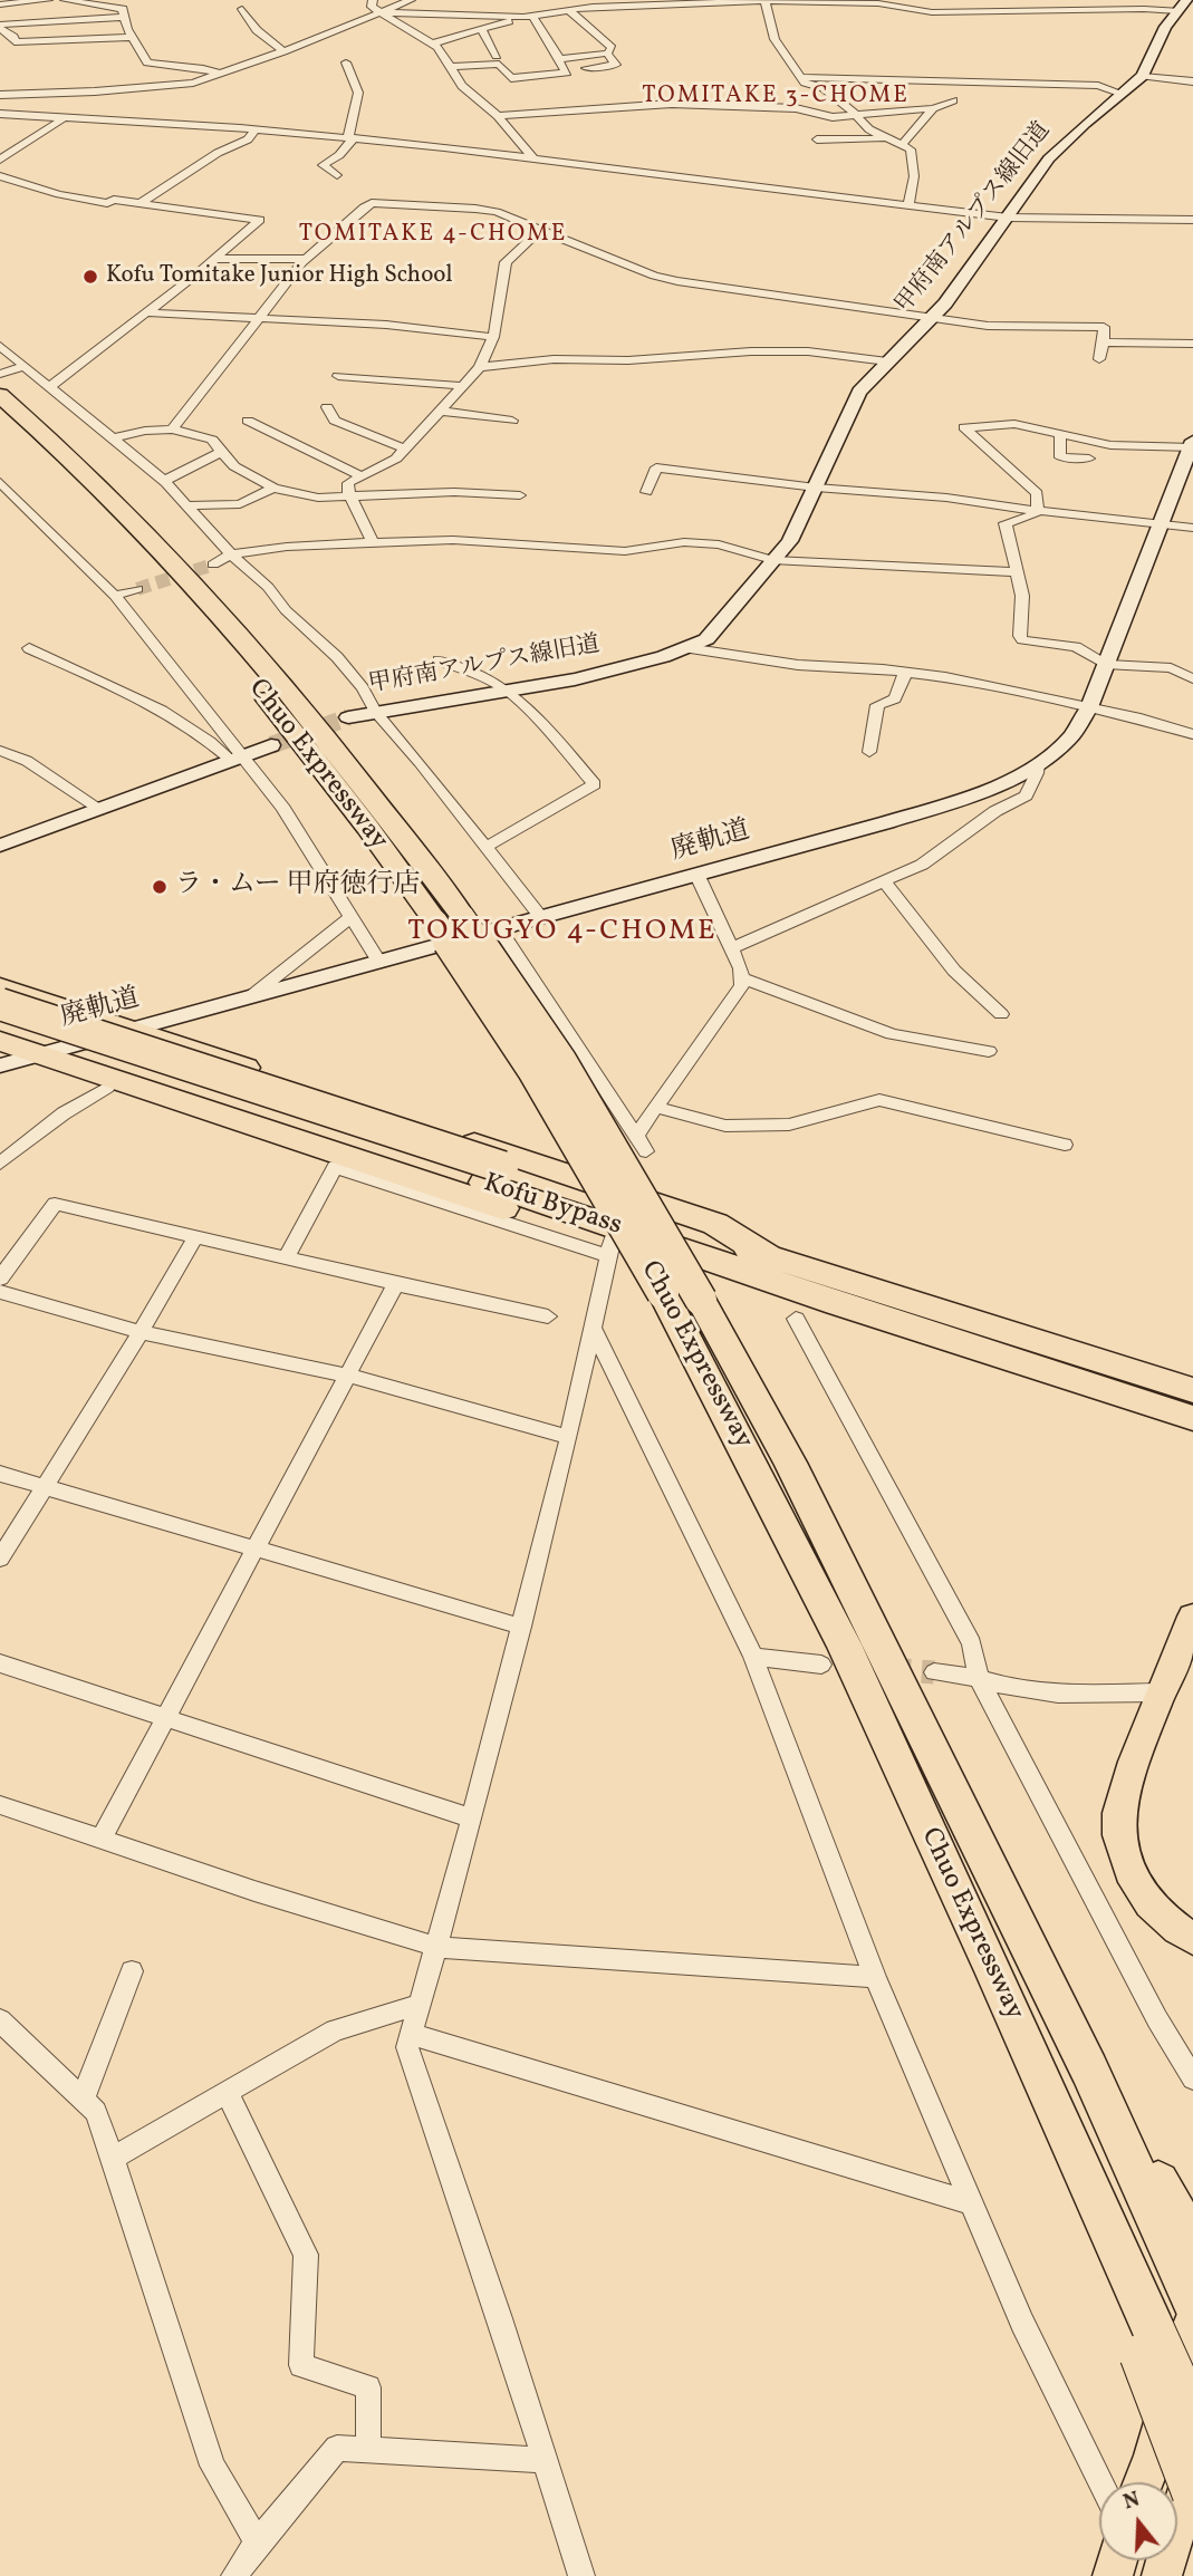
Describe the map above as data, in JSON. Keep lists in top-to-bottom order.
{
  "streets": {
    "highway": ["Chuo Expressway", "Kofu Bypass"],
    "street": ["甲府南アルプス線旧道", "廃軌道"]
  },
  "districts": ["TOMITAKE 3-CHOME", "TOMITAKE 4-CHOME", "TOKUGYO 4-CHOME"],
  "places": ["Kofu Tomitake Junior High School", "ラ・ムー 甲府徳行店"],
  "north": "top"
}
